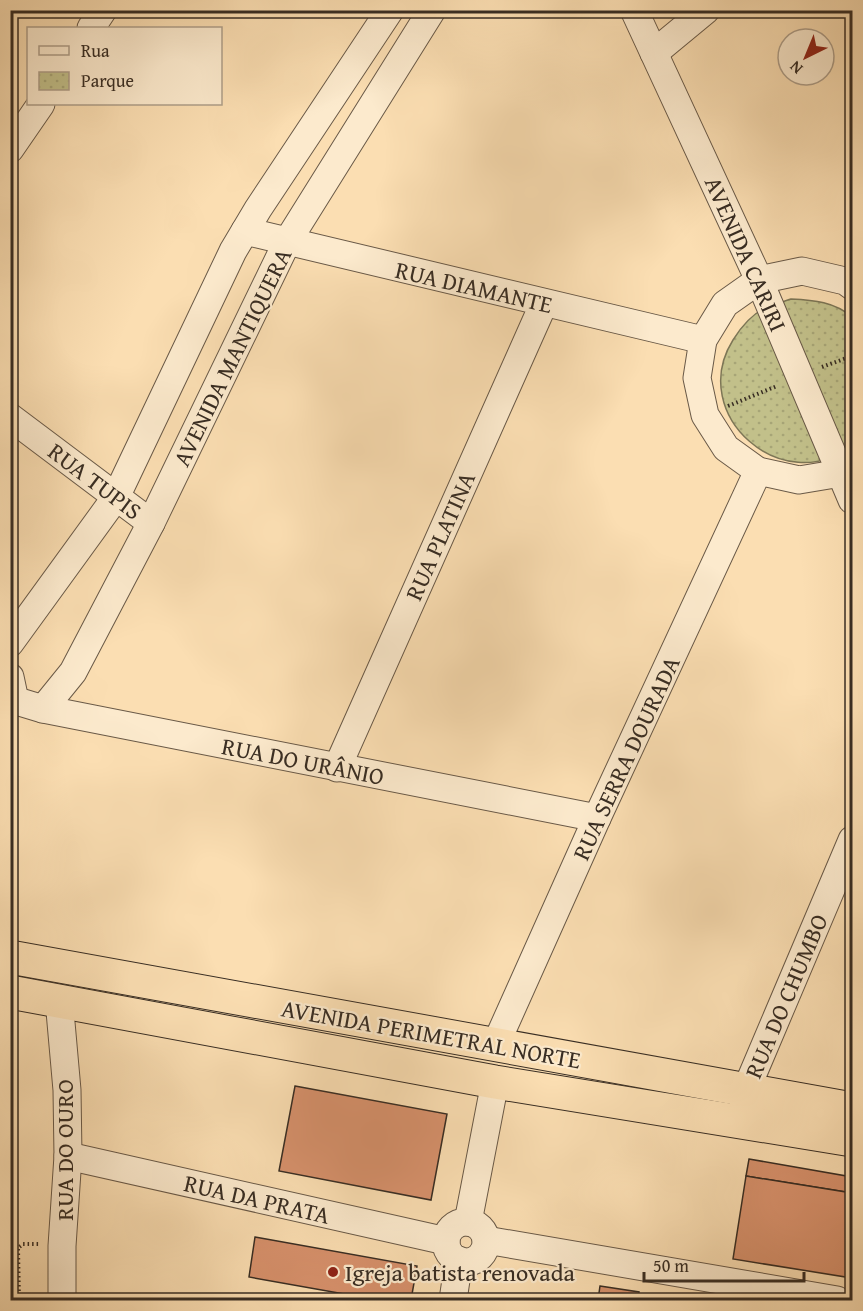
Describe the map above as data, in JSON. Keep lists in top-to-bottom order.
{
  "streets": {
    "highway": ["AVENIDA PERIMETRAL NORTE"],
    "street": [
      "AVENIDA CARIRI",
      "RUA DIAMANTE",
      "AVENIDA MANTIQUERA",
      "RUA TUPIS",
      "RUA PLATINA",
      "RUA SERRA DOURADA",
      "RUA DO URÂNIO",
      "RUA DO CHUMBO",
      "RUA DO OURO",
      "RUA DA PRATA"
    ]
  },
  "crossings": [
    ["RUA DIAMANTE", "AVENIDA MANTIQUERA"],
    ["RUA DIAMANTE", "RUA PLATINA"],
    ["AVENIDA MANTIQUERA", "RUA TUPIS"],
    ["AVENIDA MANTIQUERA", "RUA DO URÂNIO"],
    ["RUA PLATINA", "RUA DO URÂNIO"],
    ["RUA SERRA DOURADA", "RUA DO URÂNIO"],
    ["RUA SERRA DOURADA", "AVENIDA PERIMETRAL NORTE"],
    ["RUA DO CHUMBO", "AVENIDA PERIMETRAL NORTE"],
    ["AVENIDA PERIMETRAL NORTE", "RUA DO OURO"],
    ["RUA DO OURO", "RUA DA PRATA"]
  ],
  "places": ["Igreja batista renovada"],
  "legend": ["Rua", "Parque"],
  "scale_bar": "50 m",
  "north": "bottom left"
}
